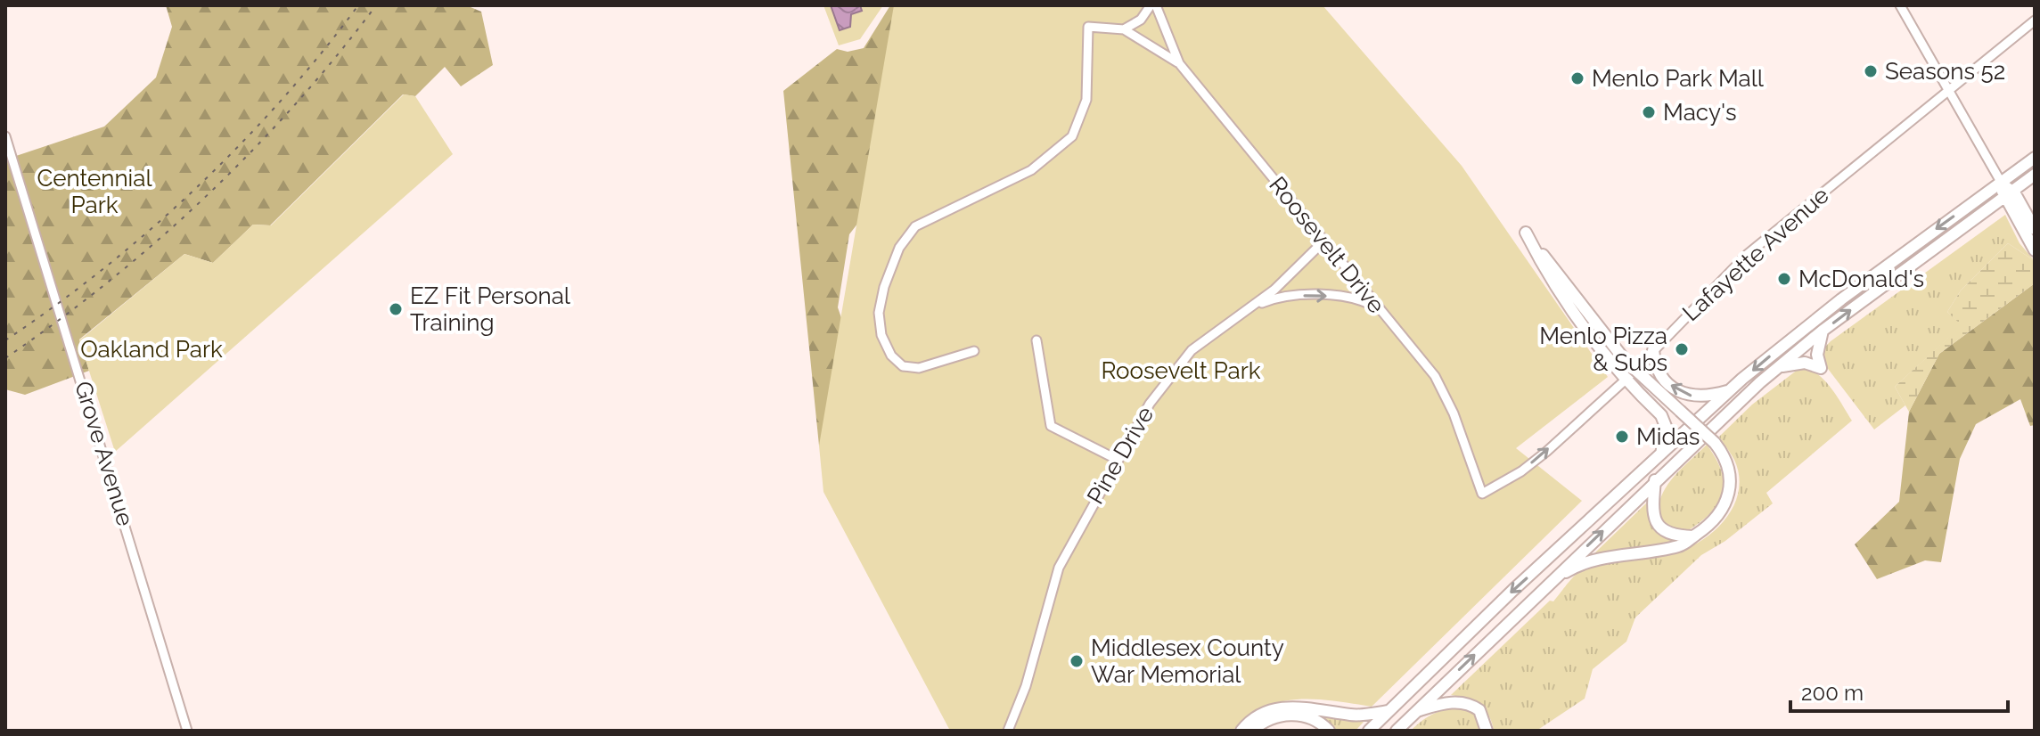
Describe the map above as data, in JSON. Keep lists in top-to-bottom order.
{
  "streets": {
    "street": [
      "Roosevelt Drive",
      "Lafayette Avenue",
      "Grove Avenue",
      "Pine Drive"
    ]
  },
  "crossings": [
    ["Roosevelt Drive", "Lafayette Avenue"],
    ["Roosevelt Drive", "Pine Drive"]
  ],
  "parks": ["Centennial Park", "Oakland Park", "Roosevelt Park"],
  "places": [
    "Seasons 52",
    "Menlo Park Mall",
    "Macy's",
    "McDonald's",
    "EZ Fit Personal Training",
    "Menlo Pizza & Subs",
    "Midas",
    "Middlesex County War Memorial"
  ],
  "scale_bar": "200 m"
}
